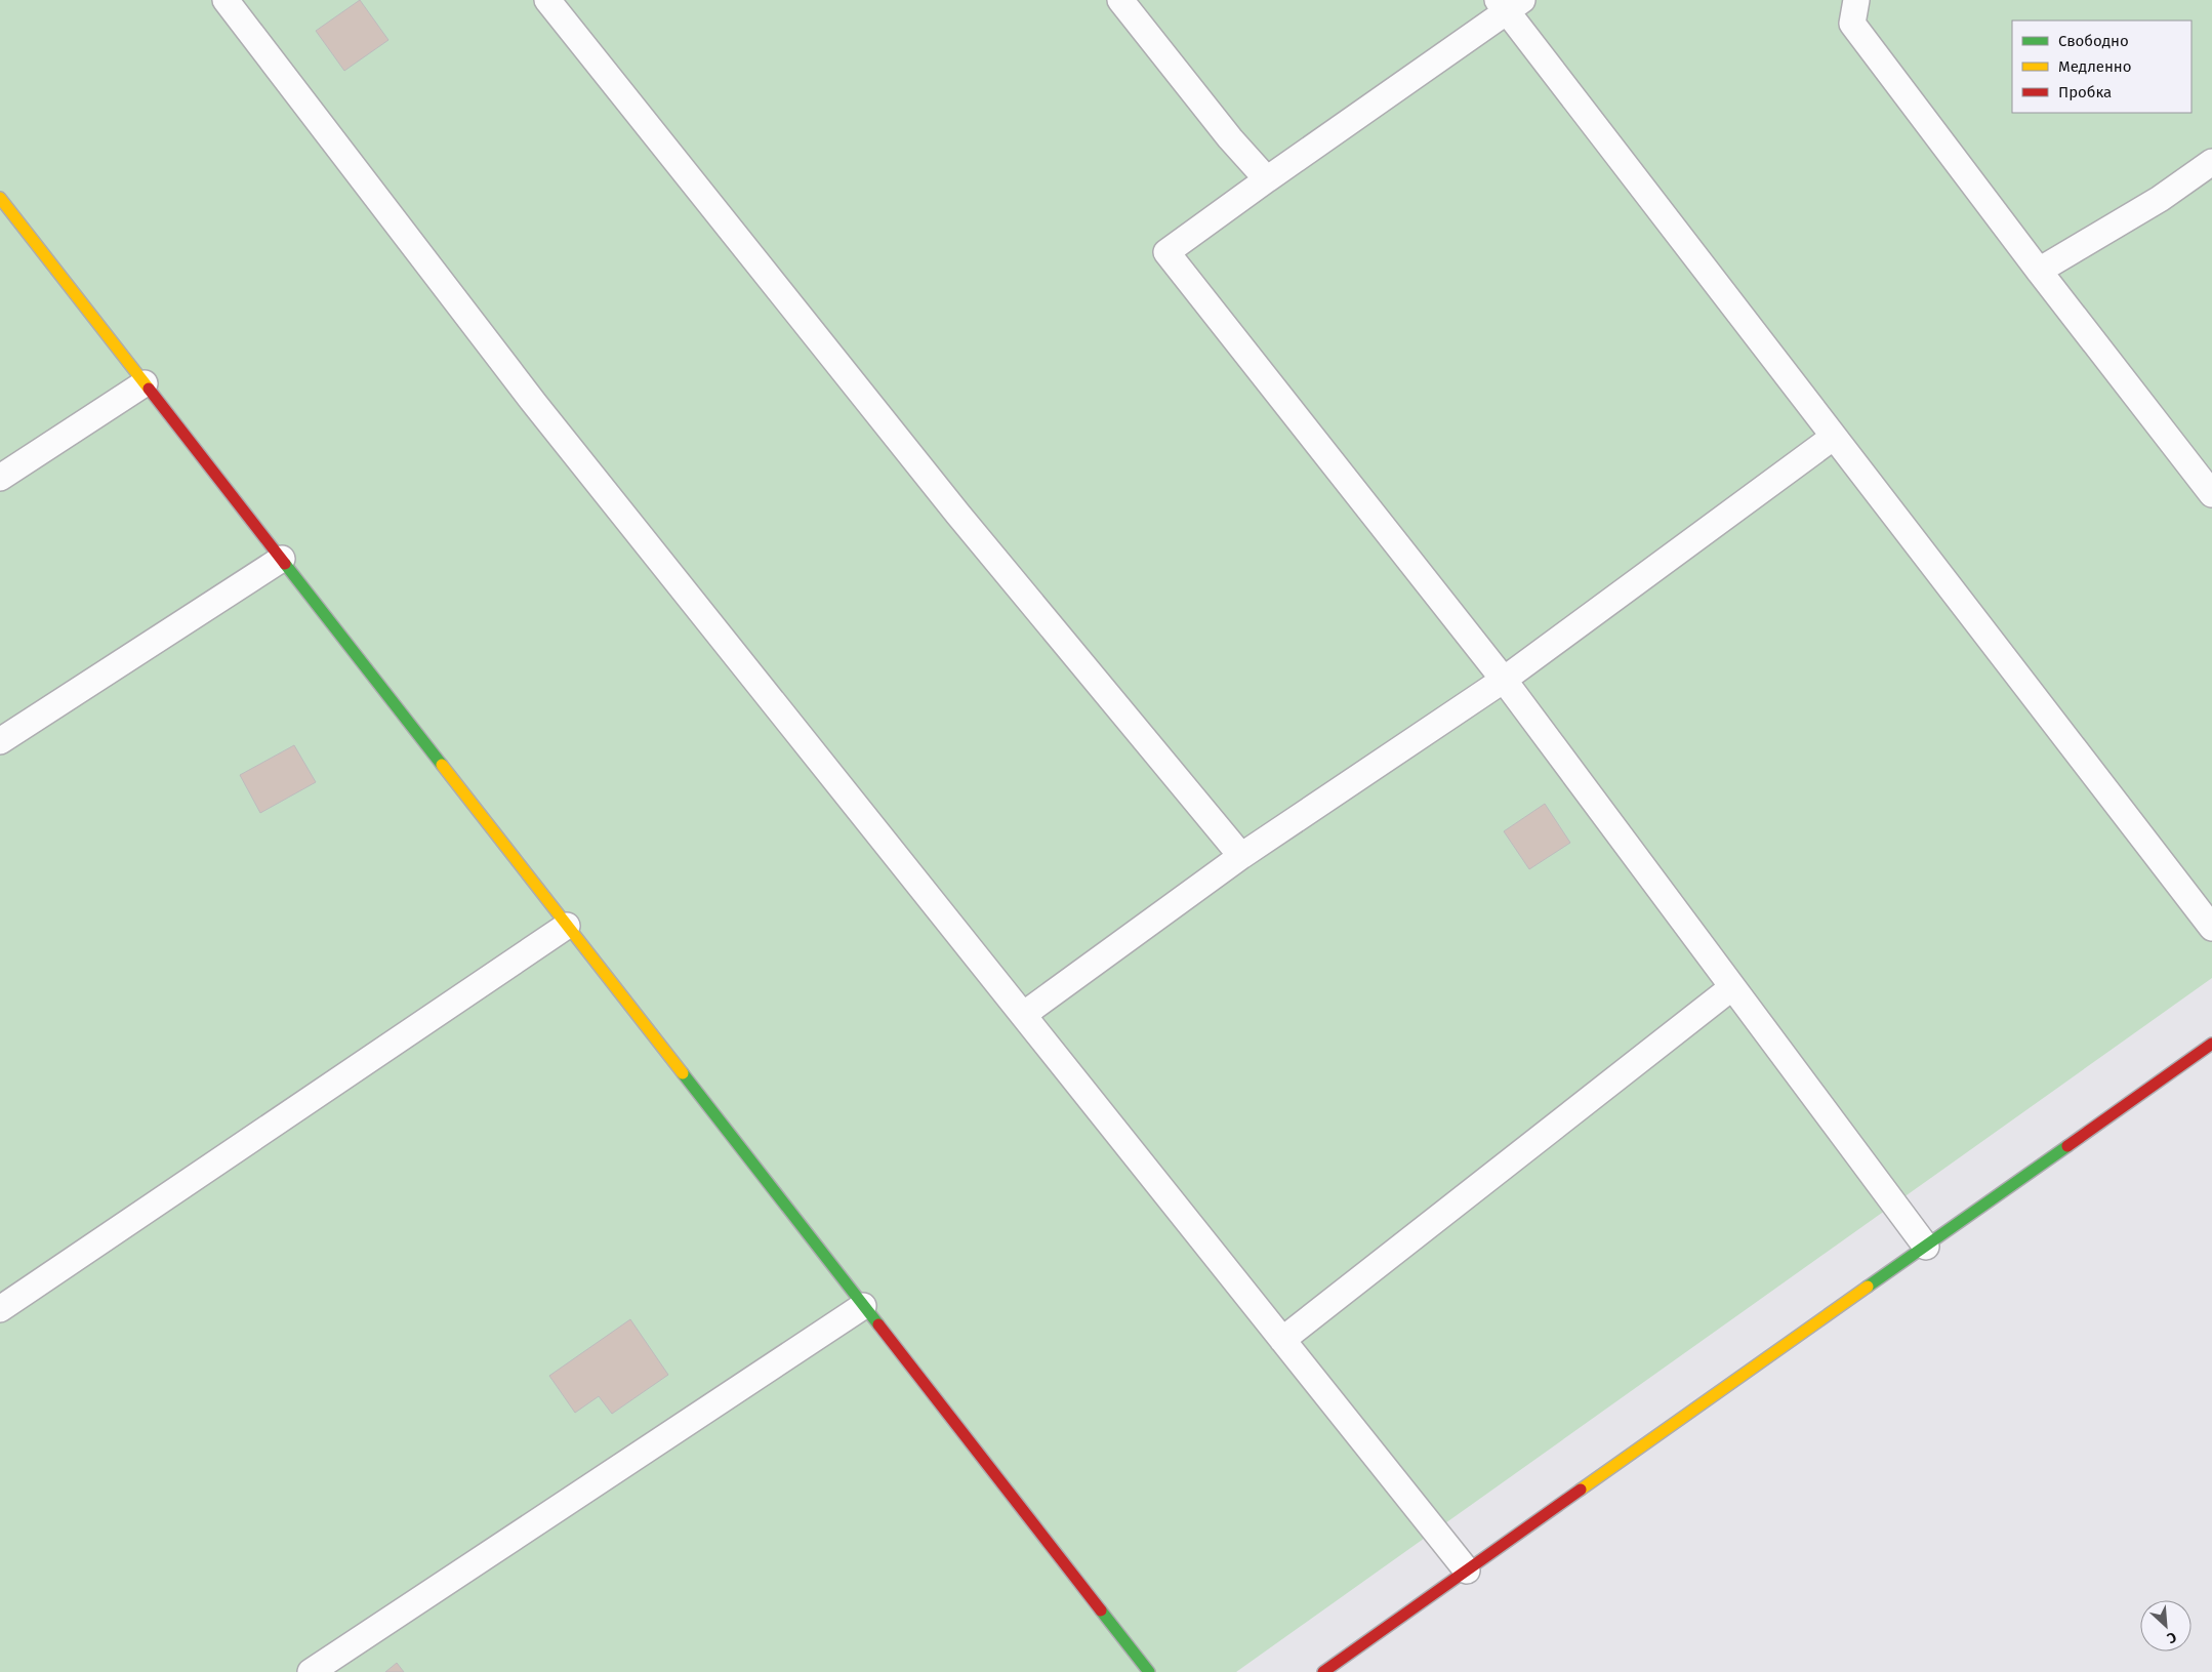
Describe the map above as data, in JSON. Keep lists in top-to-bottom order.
{
  "legend": ["Свободно", "Медленно", "Пробка"],
  "north": "bottom right"
}
